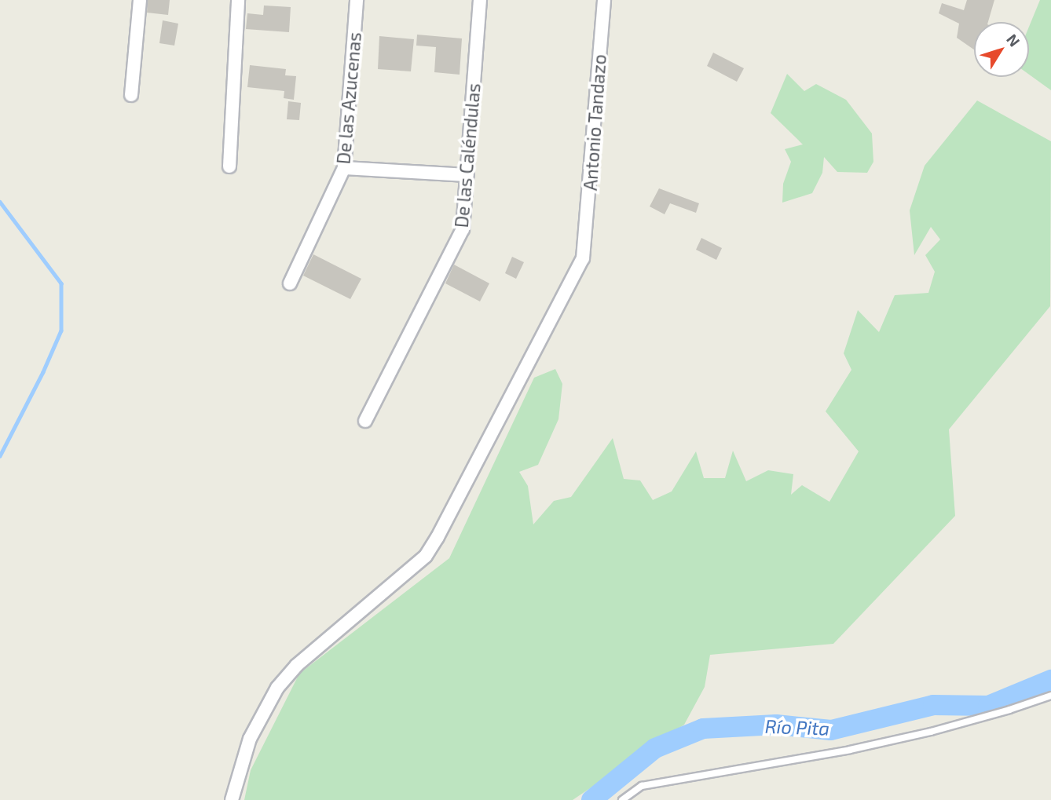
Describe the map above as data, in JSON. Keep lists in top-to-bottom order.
{
  "streets": {
    "street": ["De las Azucenas", "Antonio Tandazo", "De las Caléndulas"]
  },
  "water": ["Río Pita"],
  "north": "top right"
}
